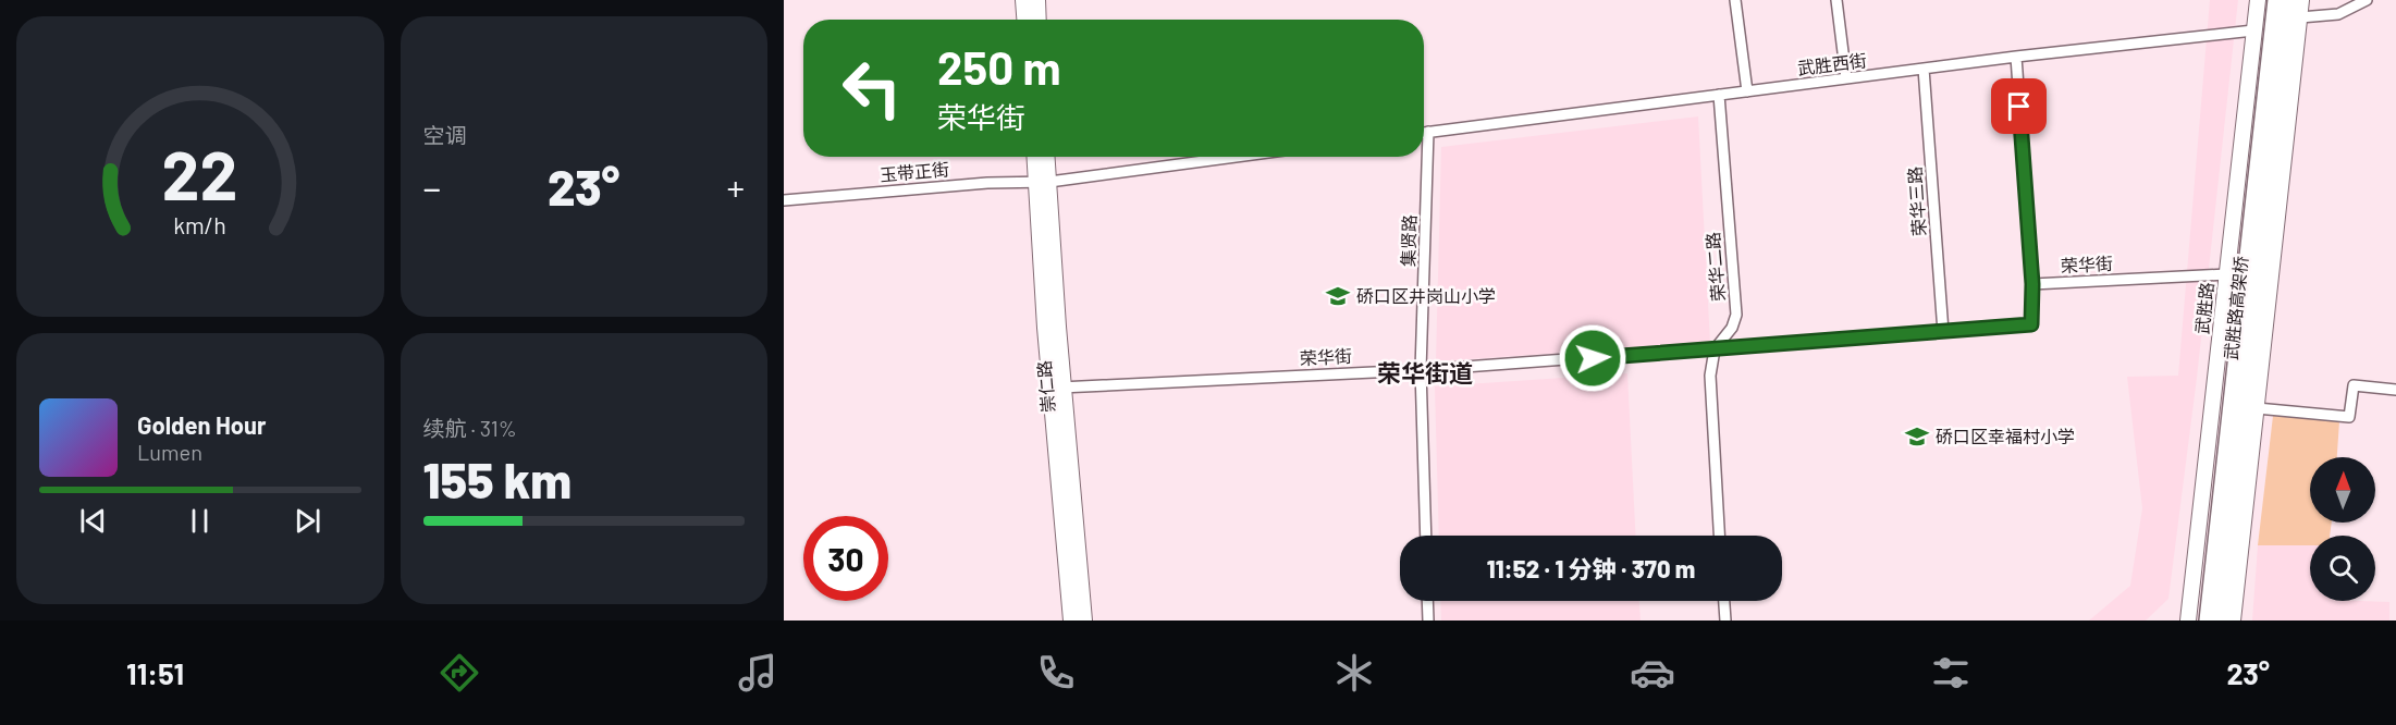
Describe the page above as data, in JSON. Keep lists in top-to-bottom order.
{
  "streets": {
    "main road": ["武胜路", "武胜路高架桥", "崇仁路"],
    "street": [
      "武胜西街",
      "玉带正街",
      "荣华三路",
      "集贤路",
      "荣华街",
      "荣华二路"
    ]
  },
  "crossings": [
    ["武胜西街", "荣华三路"],
    ["武胜西街", "集贤路"],
    ["武胜西街", "荣华二路"],
    ["武胜西街", "武胜路"],
    ["玉带正街", "崇仁路"],
    ["荣华三路", "荣华街"],
    ["集贤路", "荣华街"],
    ["荣华街", "荣华二路"],
    ["荣华街", "武胜路"],
    ["荣华街", "崇仁路"]
  ],
  "districts": ["荣华街道"],
  "places": {
    "school or university": ["硚口区井岗山小学", "硚口区幸福村小学"]
  },
  "north": "top",
  "page": {
    "tile": [
      "空调",
      ["续航 · 31%", "155 km"]
    ],
    "turn": ["250 m", "荣华街"],
    "heat": ["−", "23°", "+"],
    "song": ["Golden Hour", "Lumen"],
    "limit": "30",
    "trip": "11:52 · 1 分钟 · 370 m",
    "tabs": ["11:51", "23°"],
    "gauge": ["22", "km/h"]
  }
}
